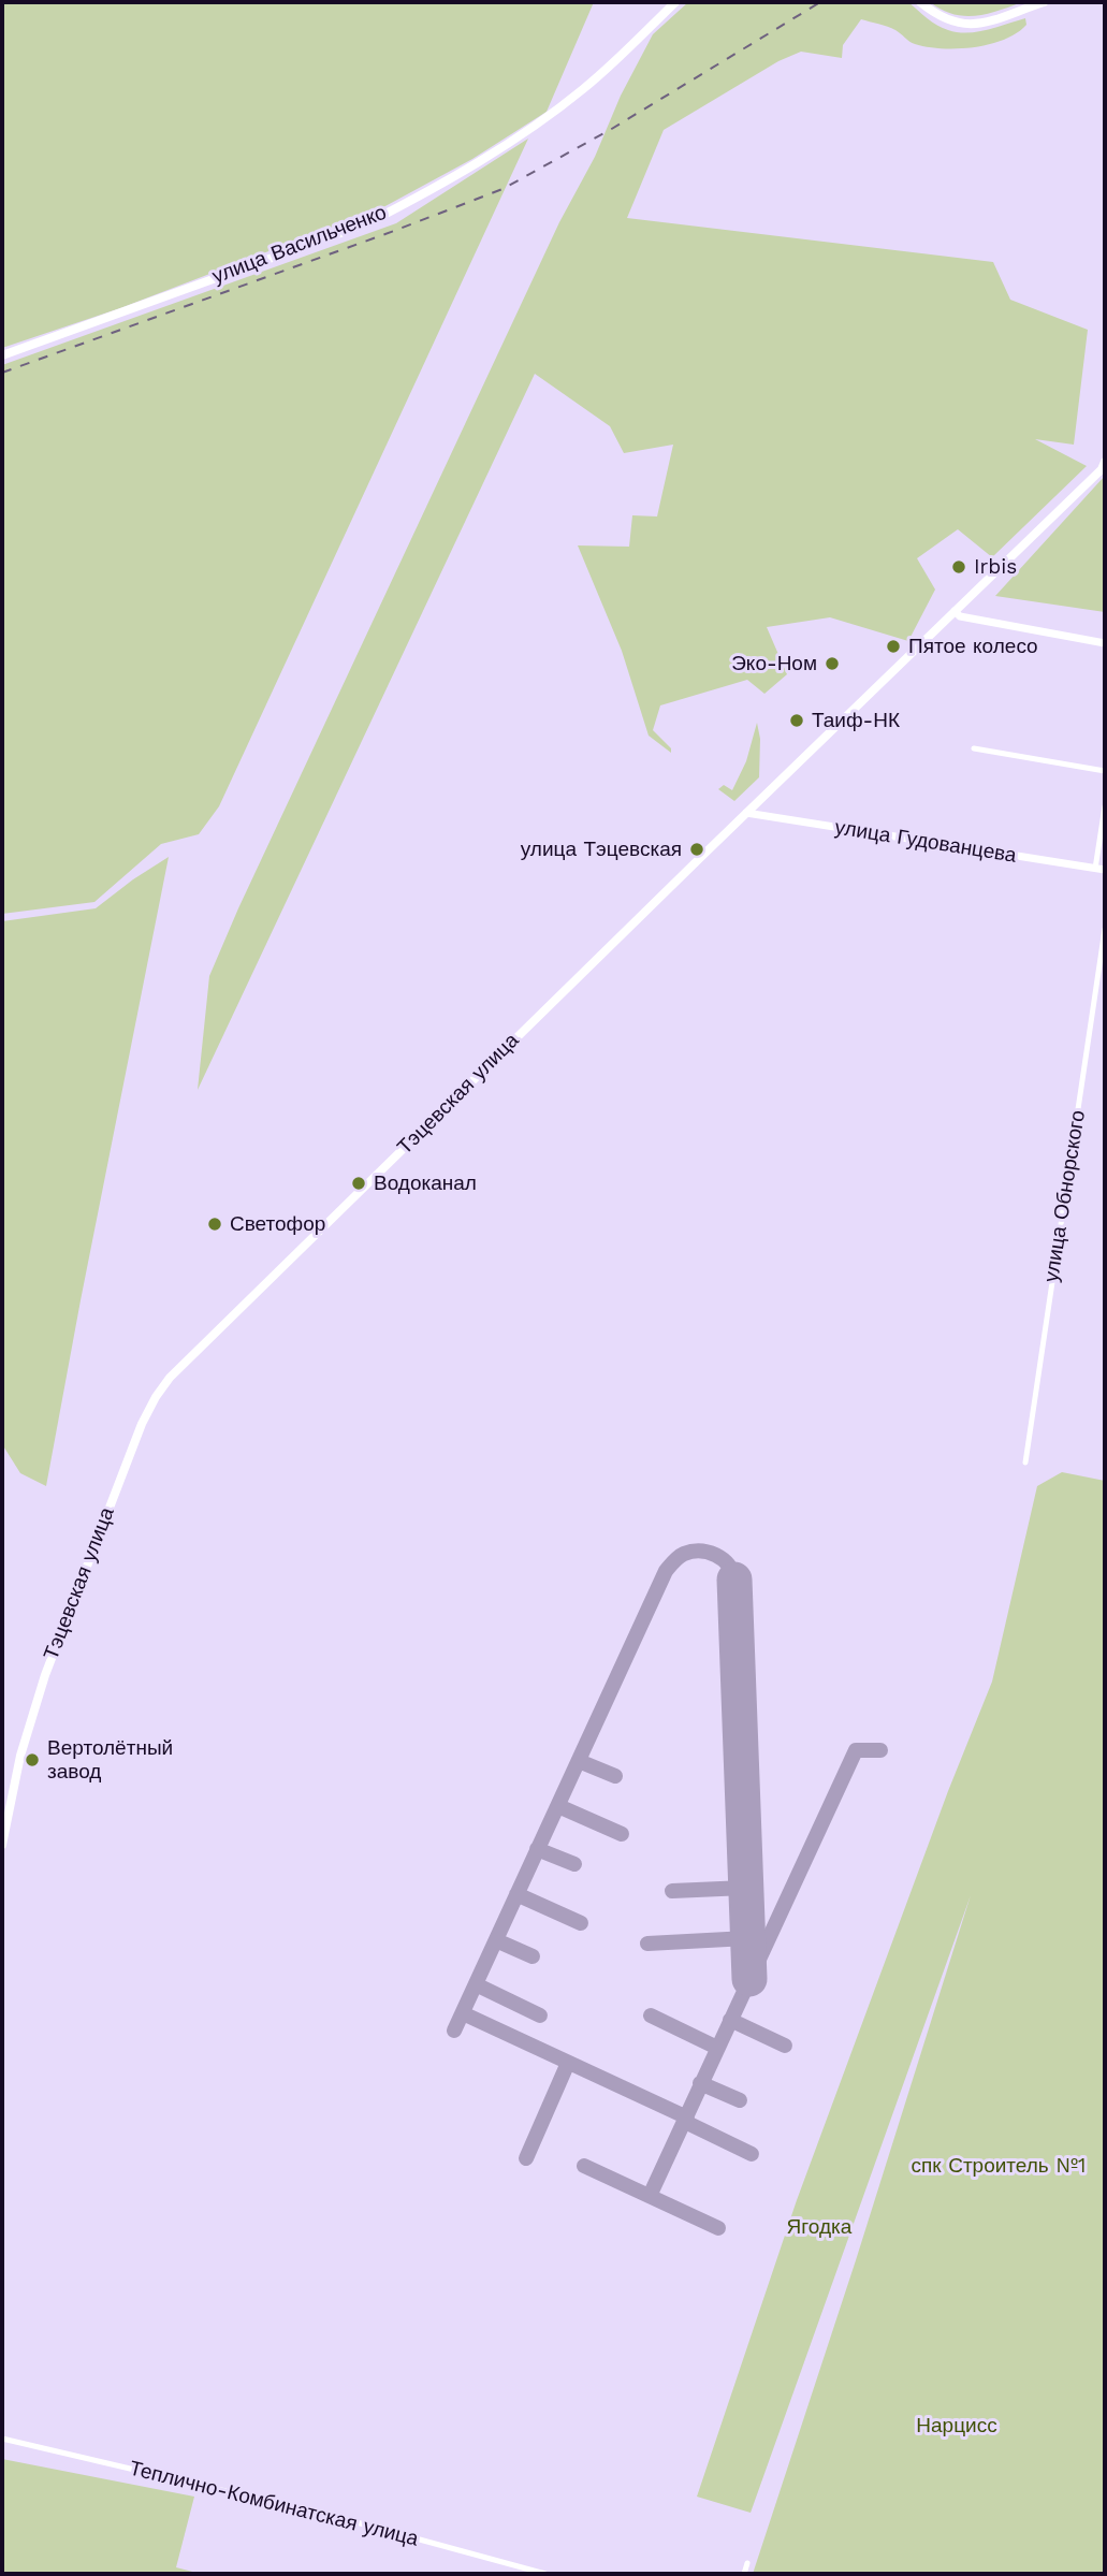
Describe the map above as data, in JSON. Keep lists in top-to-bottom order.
{
  "streets": {
    "main road": ["улица Васильченко", "Тэцевская улица"],
    "street": ["улица Гудованцева", "улица Обнорского", "Теплично-Комбинатская улица"]
  },
  "crossings": [
    ["улица Гудованцева", "Тэцевская улица"]
  ],
  "parks": ["спк Строитель №1", "Ягодка", "Нарцисс"],
  "places": [
    "Irbis",
    "Пятое колесо",
    "Эко-Ном",
    "Таиф-НК",
    "улица Тэцевская",
    "Водоканал",
    "Светофор",
    "Вертолётный завод"
  ]
}
